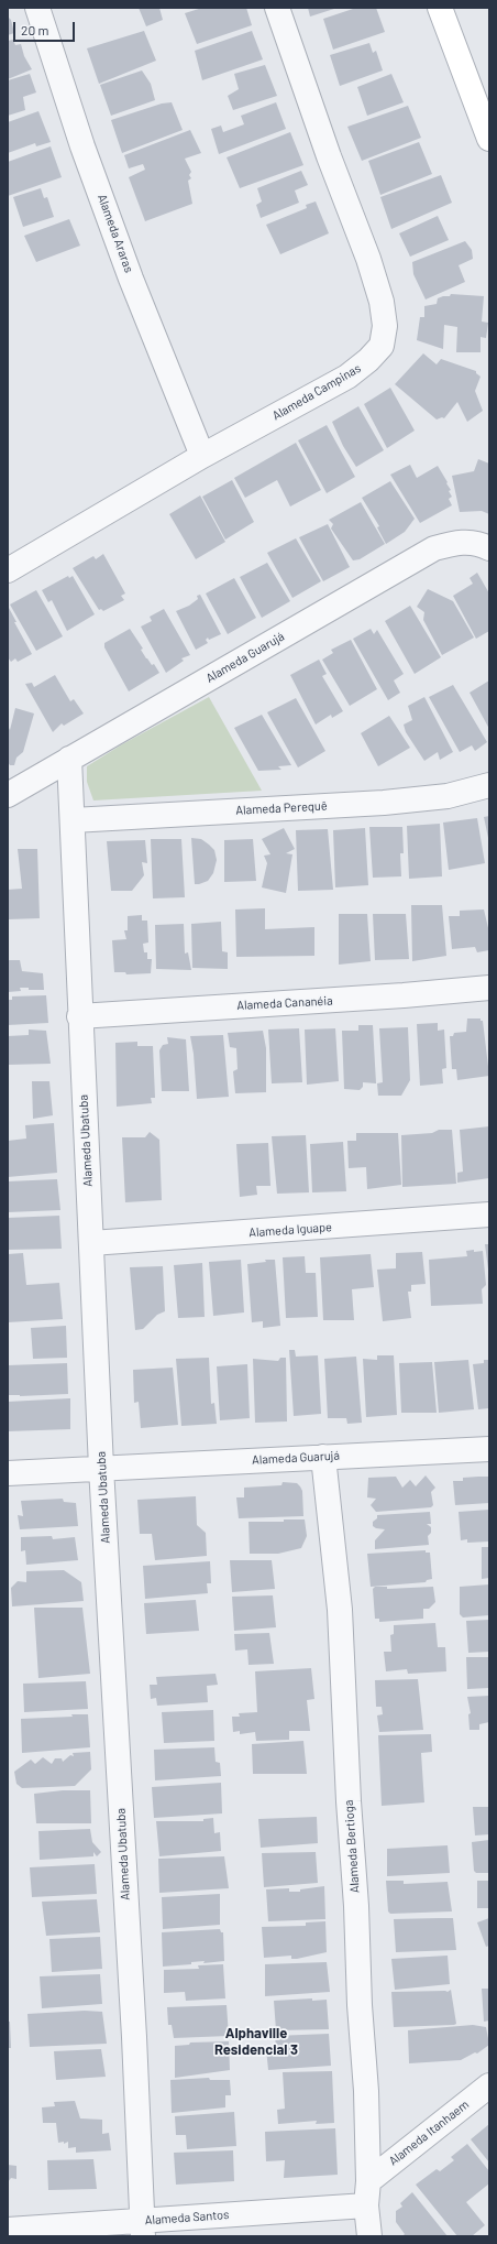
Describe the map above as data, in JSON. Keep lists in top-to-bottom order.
{
  "streets": {
    "street": [
      "Alameda Araras",
      "Alameda Campinas",
      "Alameda Guarujá",
      "Alameda Perequê",
      "Alameda Cananéia",
      "Alameda Ubatuba",
      "Alameda Iguape",
      "Alameda Bertioga",
      "Alameda Itanhaem",
      "Alameda Santos"
    ]
  },
  "crossings": [
    ["Alameda Araras", "Alameda Campinas"],
    ["Alameda Guarujá", "Alameda Ubatuba"],
    ["Alameda Guarujá", "Alameda Bertioga"],
    ["Alameda Perequê", "Alameda Ubatuba"],
    ["Alameda Cananéia", "Alameda Ubatuba"],
    ["Alameda Ubatuba", "Alameda Iguape"],
    ["Alameda Ubatuba", "Alameda Santos"],
    ["Alameda Bertioga", "Alameda Itanhaem"],
    ["Alameda Bertioga", "Alameda Santos"]
  ],
  "districts": ["Alphaville Residencial 3"],
  "scale_bar": "20 m"
}
